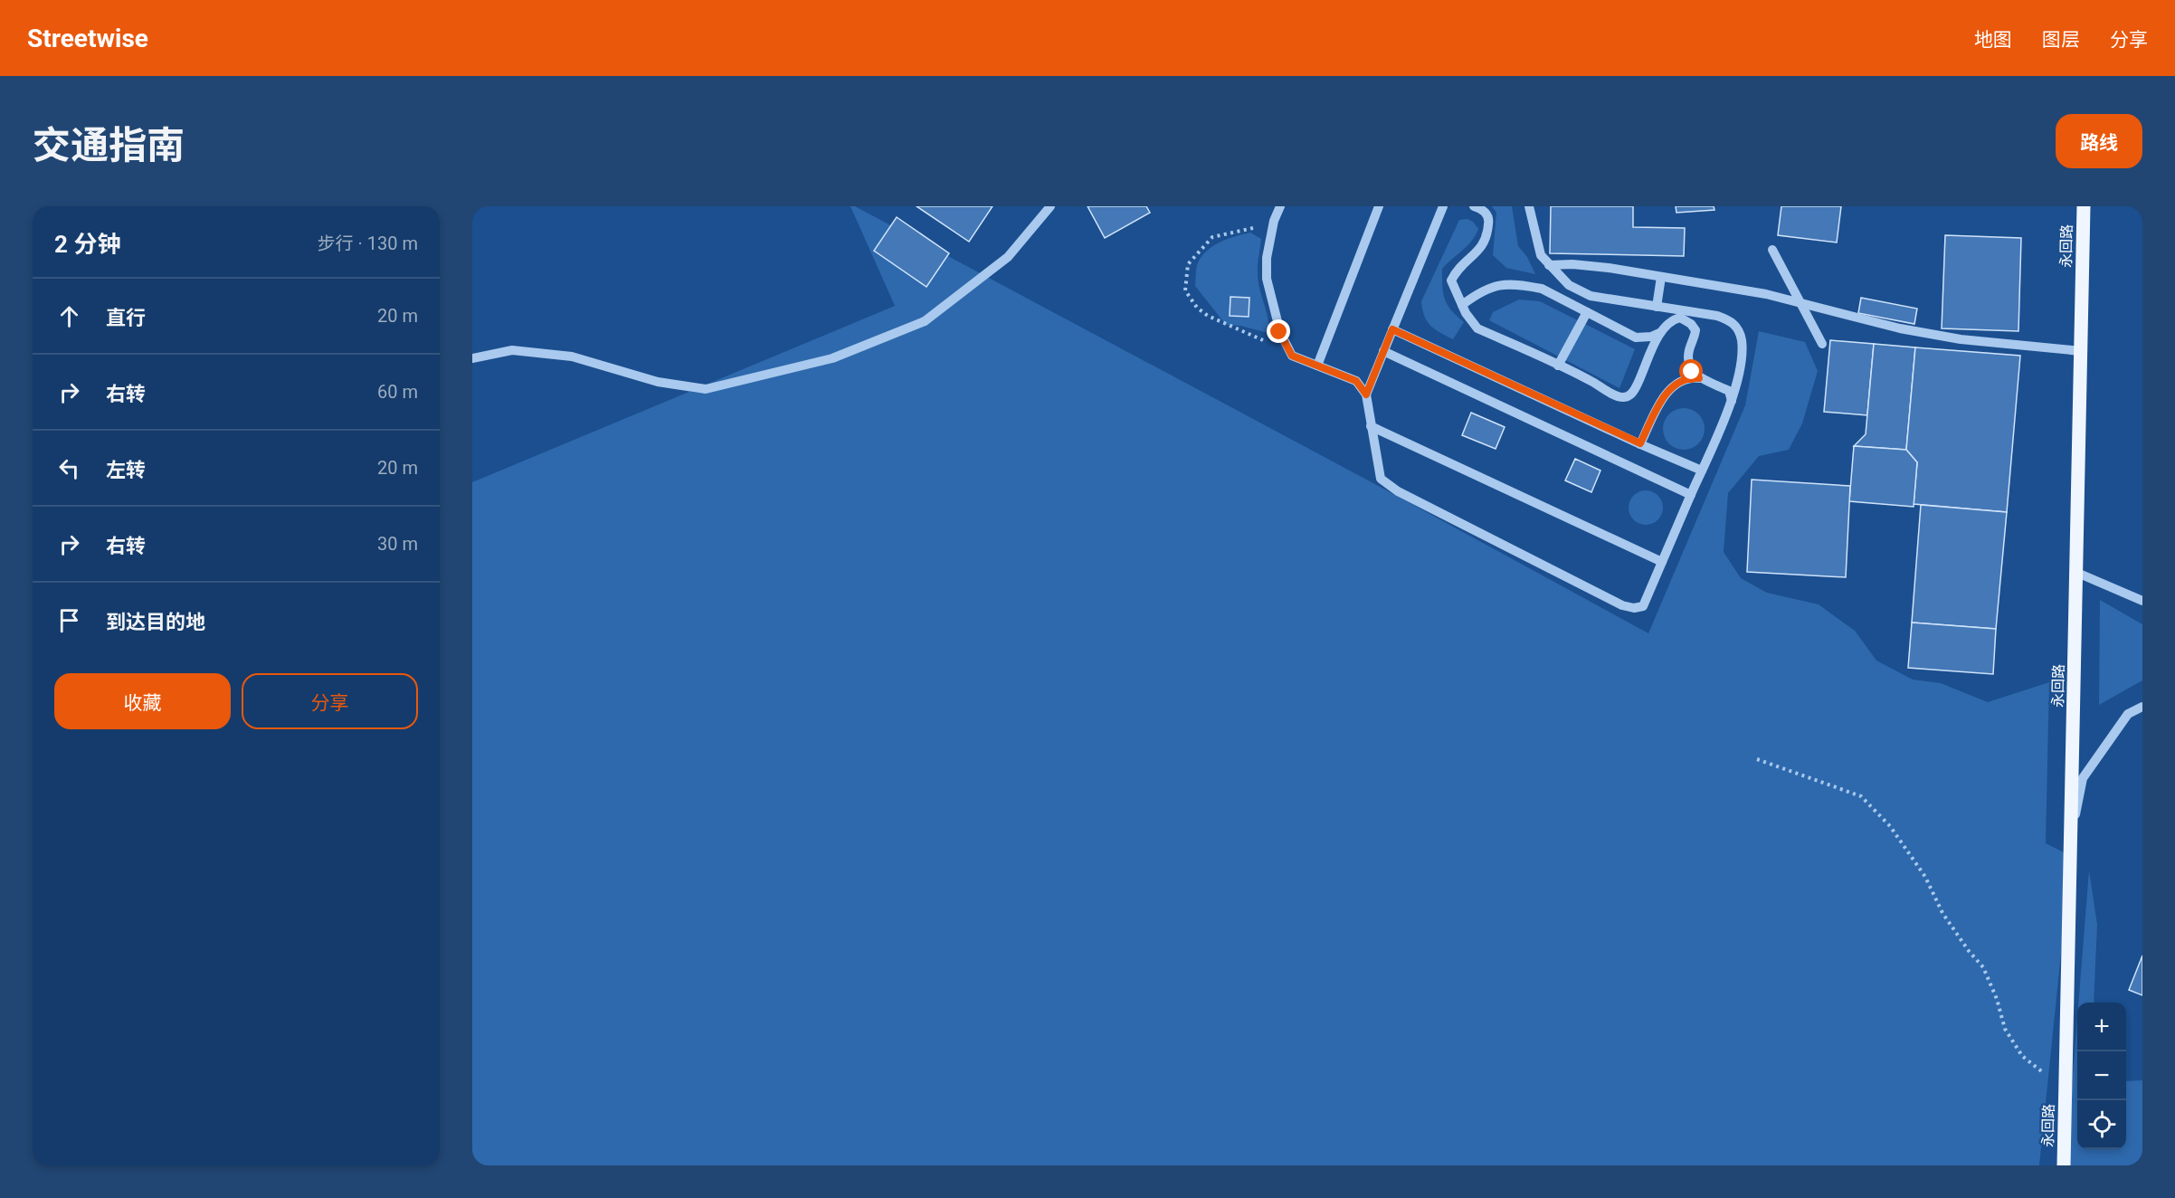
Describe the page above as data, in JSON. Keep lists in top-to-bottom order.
{
  "streets": {
    "main road": ["永回路"]
  },
  "page": {
    "header": "Streetwise",
    "nav": ["地图", "图层", "分享"],
    "title": "交通指南",
    "buttons": [
      "路线",
      ["收藏", "分享"]
    ],
    "heading": ["2 分钟", "步行 · 130 m"],
    "list": [
      ["直行", "20 m"],
      ["右转", "60 m"],
      ["左转", "20 m"],
      ["右转", "30 m"],
      "到达目的地"
    ],
    "map_buttons": ["+", "−"]
  }
}
